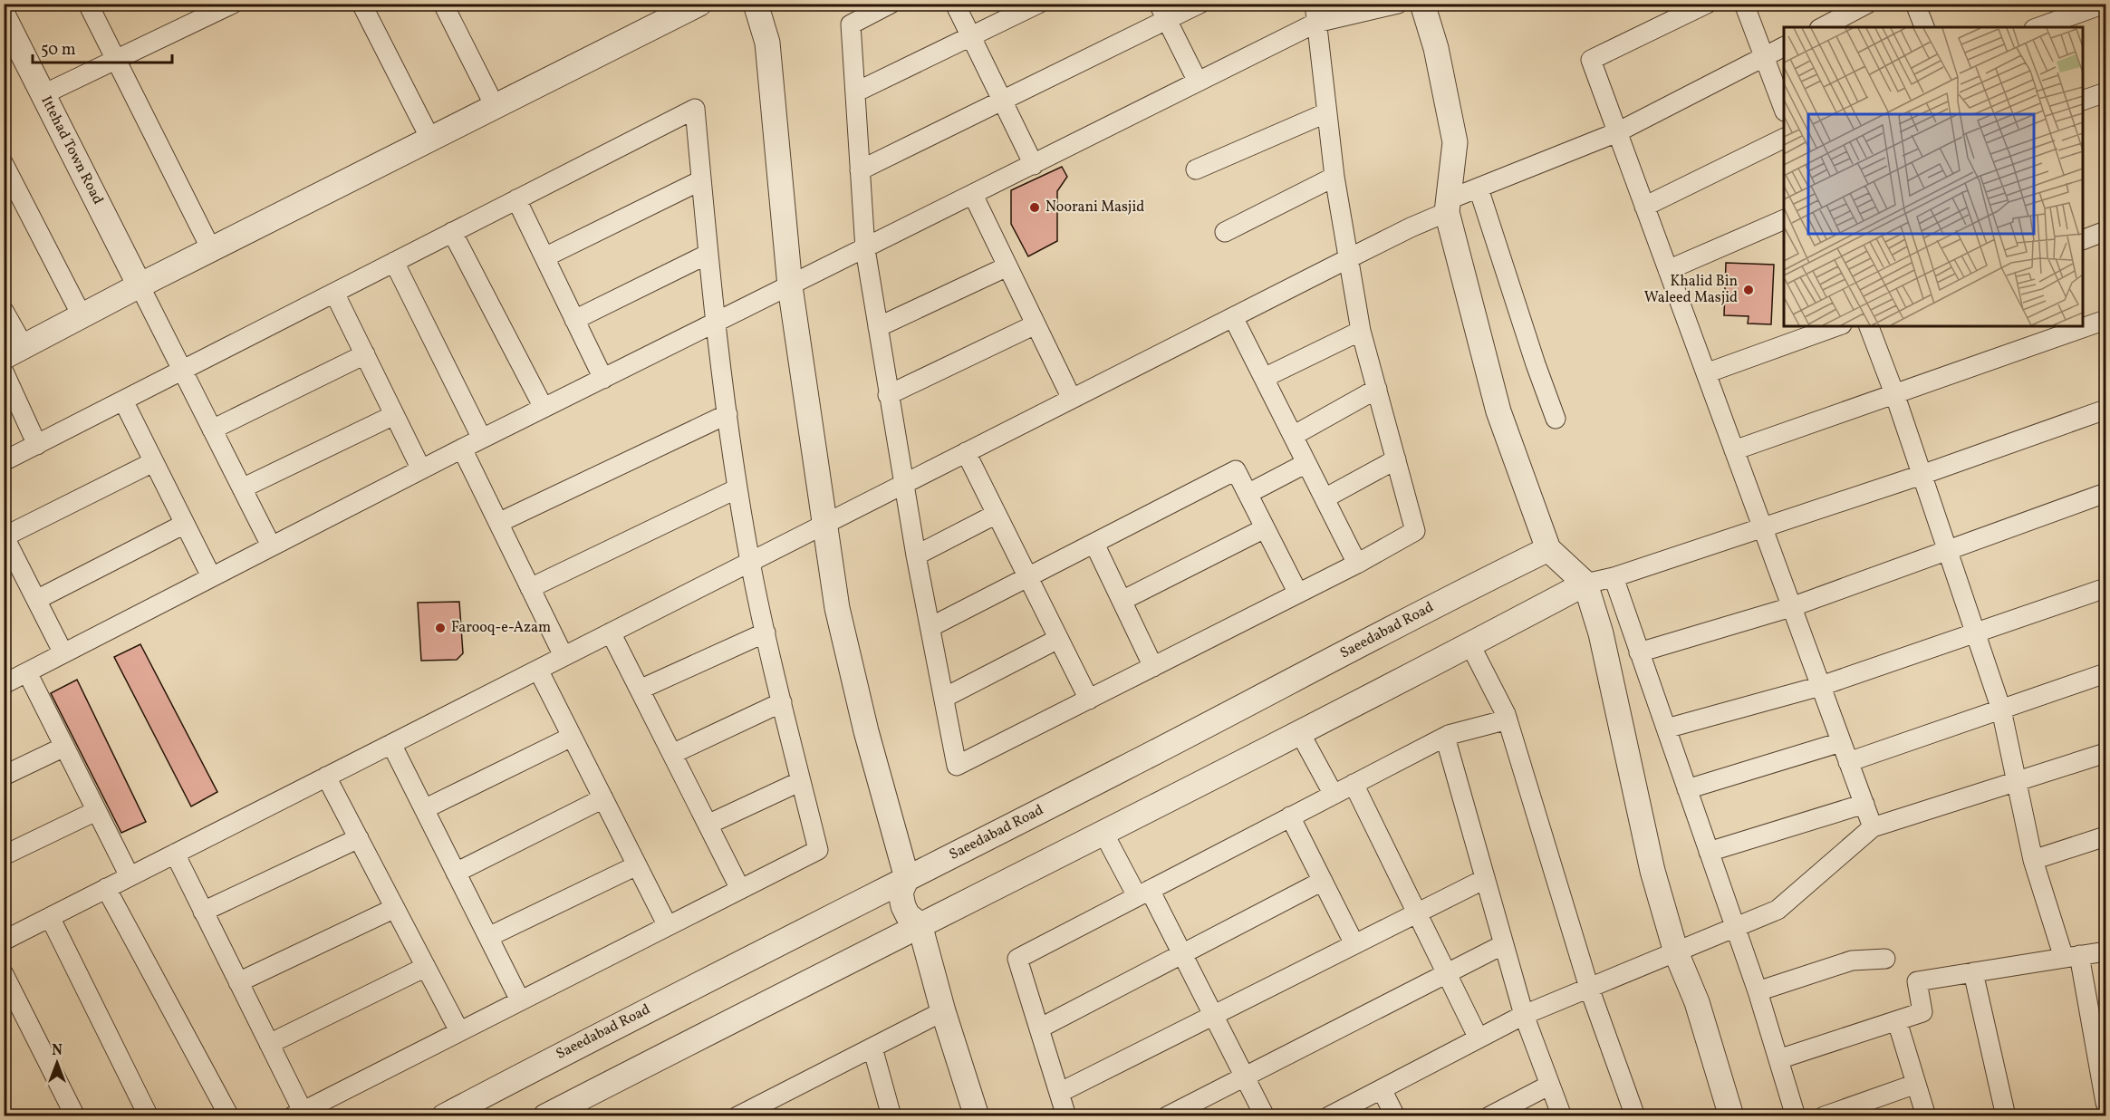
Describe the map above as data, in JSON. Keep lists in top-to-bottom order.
{
  "streets": {
    "street": ["Ittehad Town Road", "Saeedabad Road"]
  },
  "places": ["Noorani Masjid", "Khalid Bin Waleed Masjid", "Farooq-e-Azam"],
  "scale_bar": "50 m",
  "north": "top"
}
